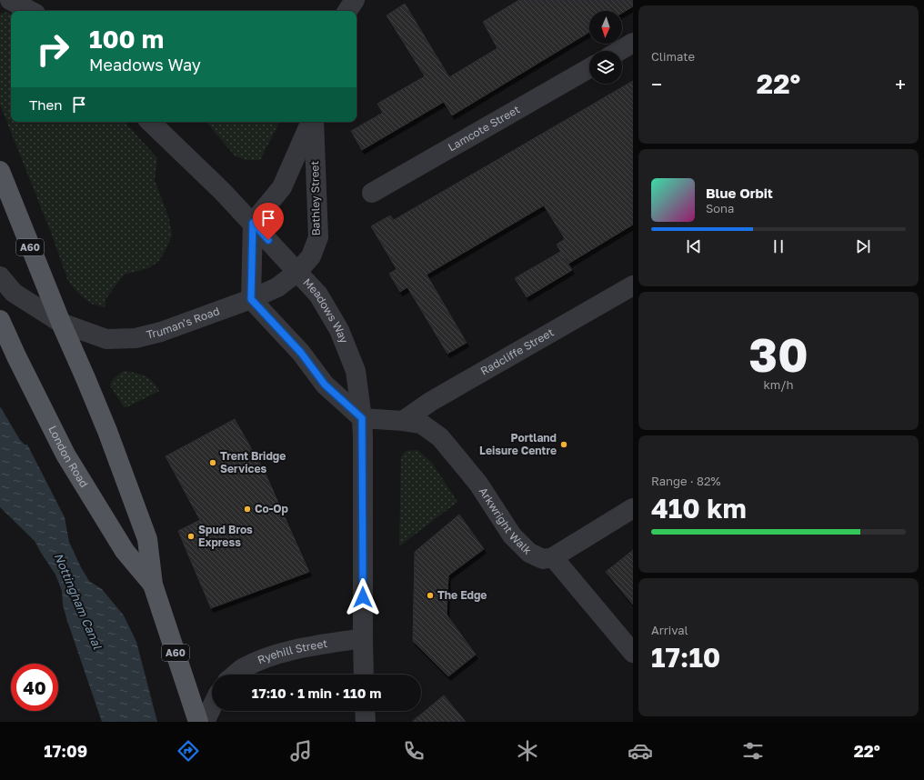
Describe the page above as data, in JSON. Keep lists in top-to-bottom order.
{
  "streets": {
    "main road": ["A60", "London Road"],
    "street": [
      "Lamcote Street",
      "Bathley Street",
      "Meadows Way",
      "Truman's Road",
      "Radcliffe Street",
      "Arkwright Walk",
      "Ryehill Street"
    ]
  },
  "crossings": [
    ["Bathley Street", "Meadows Way"],
    ["Bathley Street", "Truman's Road"],
    ["Meadows Way", "Truman's Road"],
    ["Meadows Way", "Arkwright Walk"],
    ["Meadows Way", "Ryehill Street"],
    ["Truman's Road", "London Road"],
    ["Radcliffe Street", "Arkwright Walk"]
  ],
  "water": ["Nottingham Canal"],
  "places": [
    "Portland Leisure Centre",
    "Trent Bridge Services",
    "Co-Op",
    "Spud Bros Express",
    "The Edge"
  ],
  "north": "bottom",
  "page": {
    "tile": [
      "Climate",
      ["30", "km/h"],
      ["Range · 82%", "410 km"],
      ["Arrival", "17:10"]
    ],
    "turn": ["100 m", "Meadows Way"],
    "heat": ["−", "22°", "+"],
    "then": "Then",
    "song": ["Blue Orbit", "Sona"],
    "limit": "40",
    "trip": "17:10 · 1 min · 110 m",
    "tabs": ["17:09", "22°"]
  }
}
